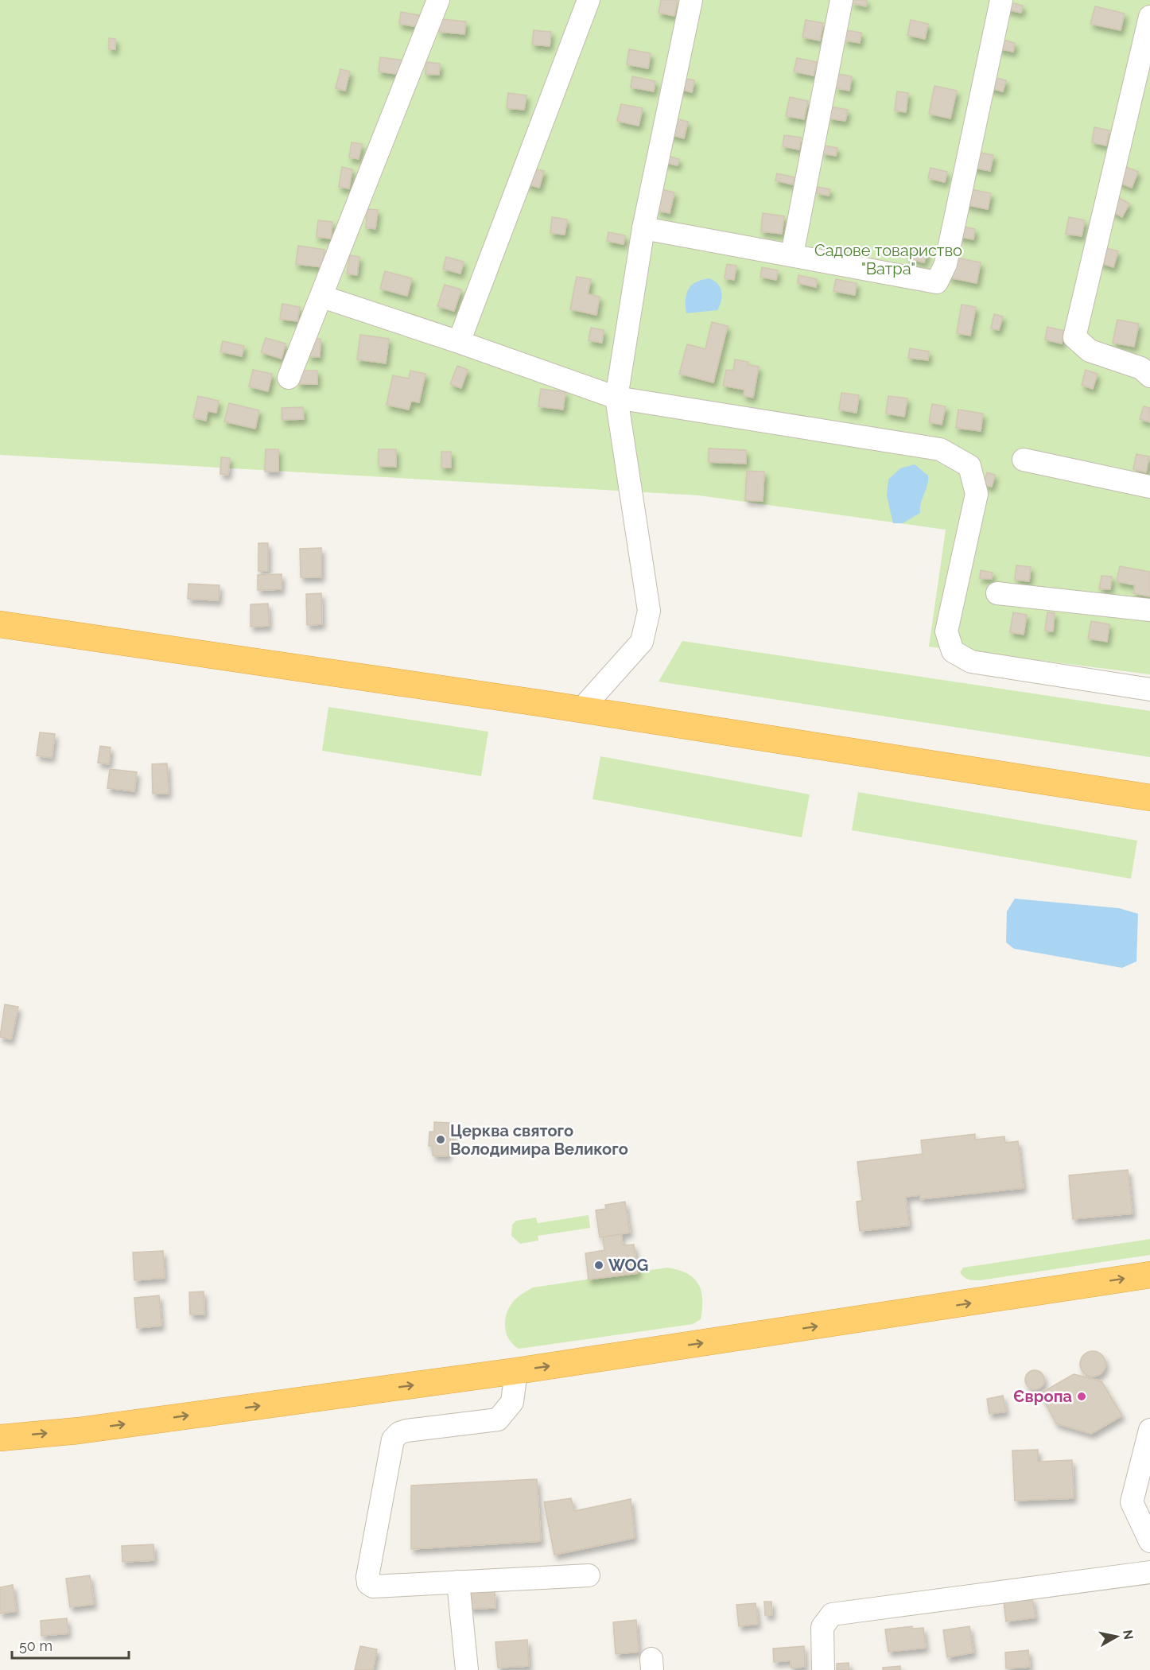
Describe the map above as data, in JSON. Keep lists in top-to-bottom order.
{
  "parks": ["Садове товариство \"Ватра\""],
  "places": ["Церква святого Володимира Великого", "WOG", "Європа"],
  "scale_bar": "50 m",
  "north": "right"
}
